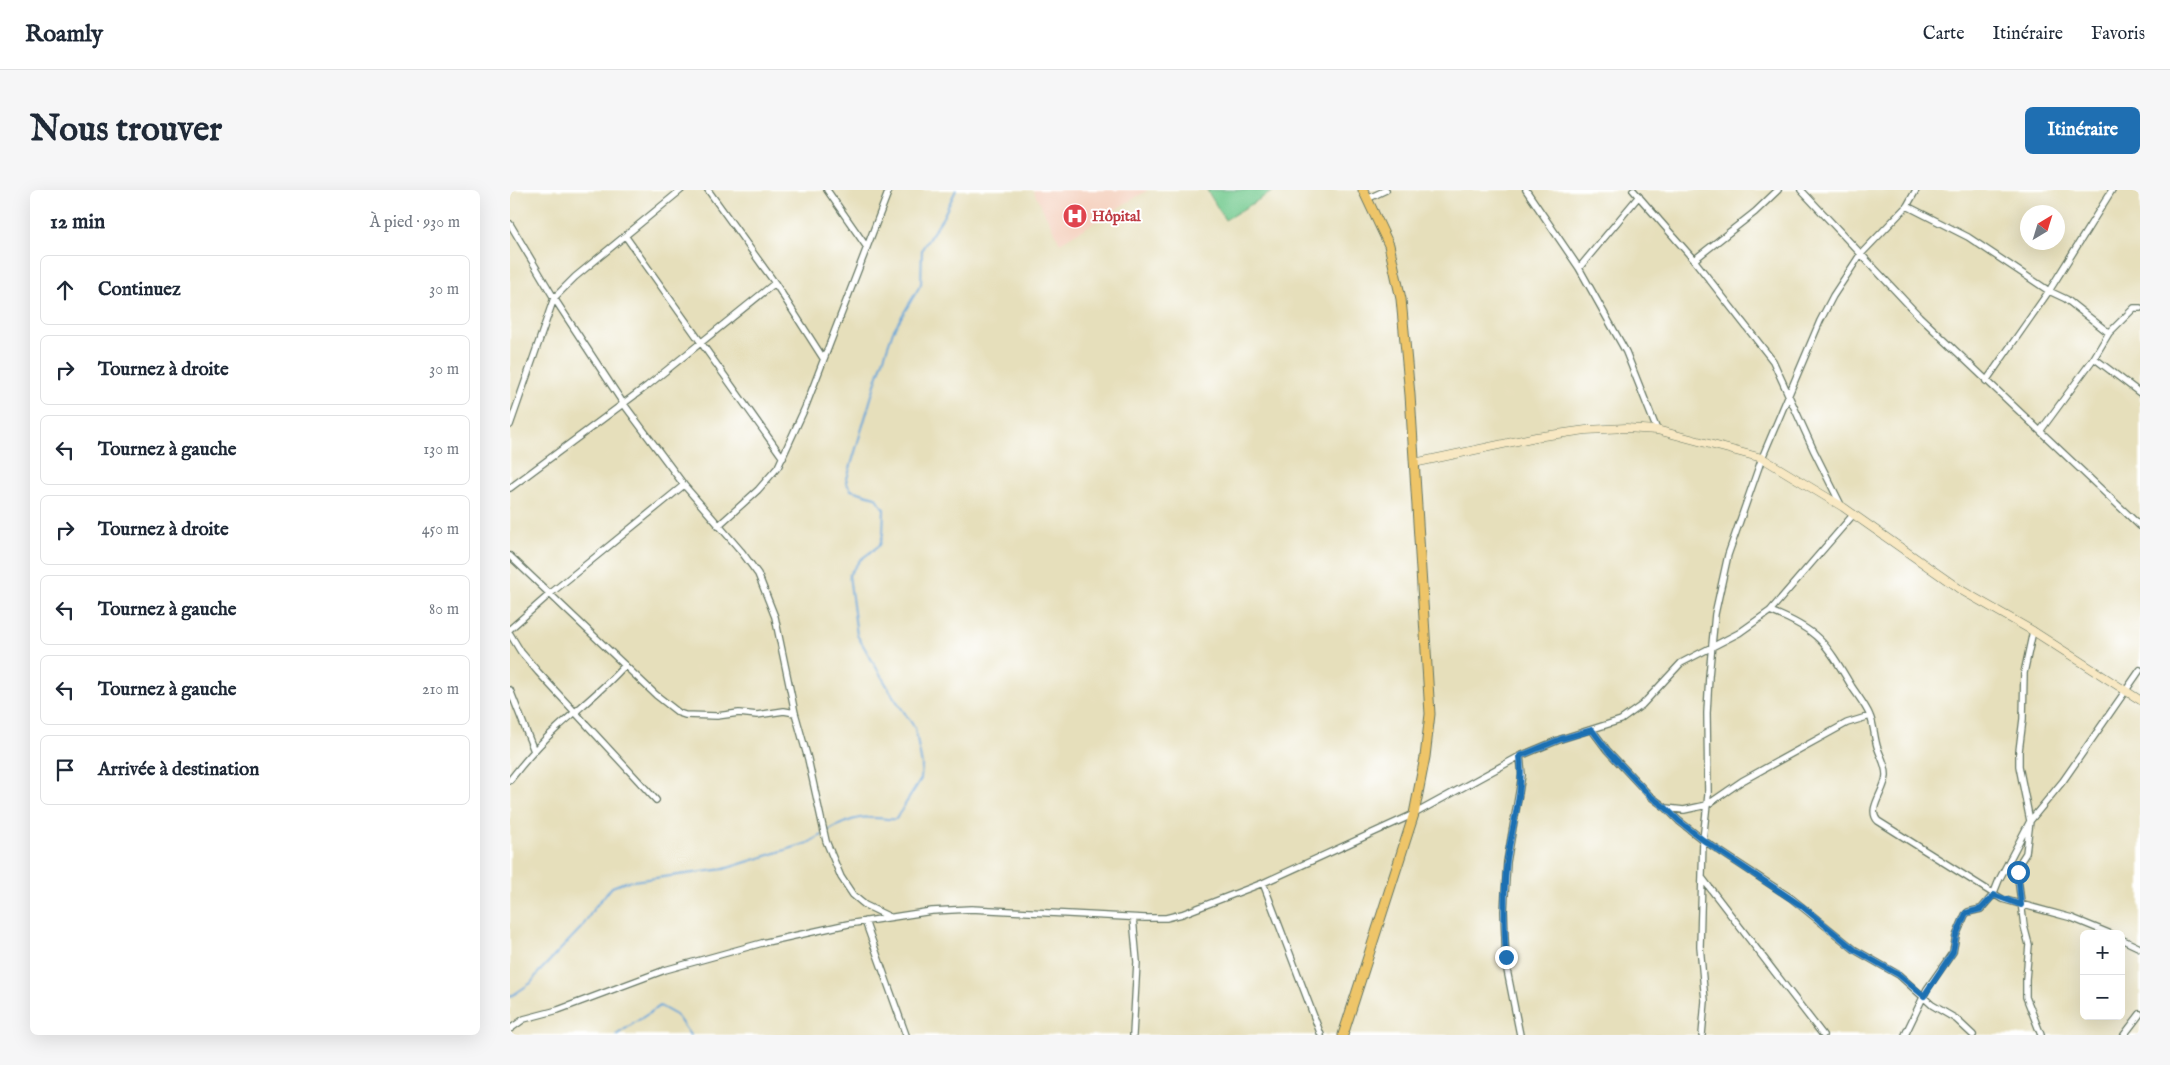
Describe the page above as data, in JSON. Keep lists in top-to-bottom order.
{
  "places": {
    "hospital": ["Hôpital"]
  },
  "north": "top right",
  "page": {
    "header": "Roamly",
    "nav": ["Carte", "Itinéraire", "Favoris"],
    "buttons": "Itinéraire",
    "title": "Nous trouver",
    "heading": ["12 min", "À pied · 930 m"],
    "list": [
      ["Continuez", "30 m"],
      ["Tournez à droite", "30 m"],
      ["Tournez à gauche", "130 m"],
      ["Tournez à droite", "450 m"],
      ["Tournez à gauche", "80 m"],
      ["Tournez à gauche", "210 m"],
      "Arrivée à destination"
    ],
    "map_buttons": ["+", "−"]
  }
}
